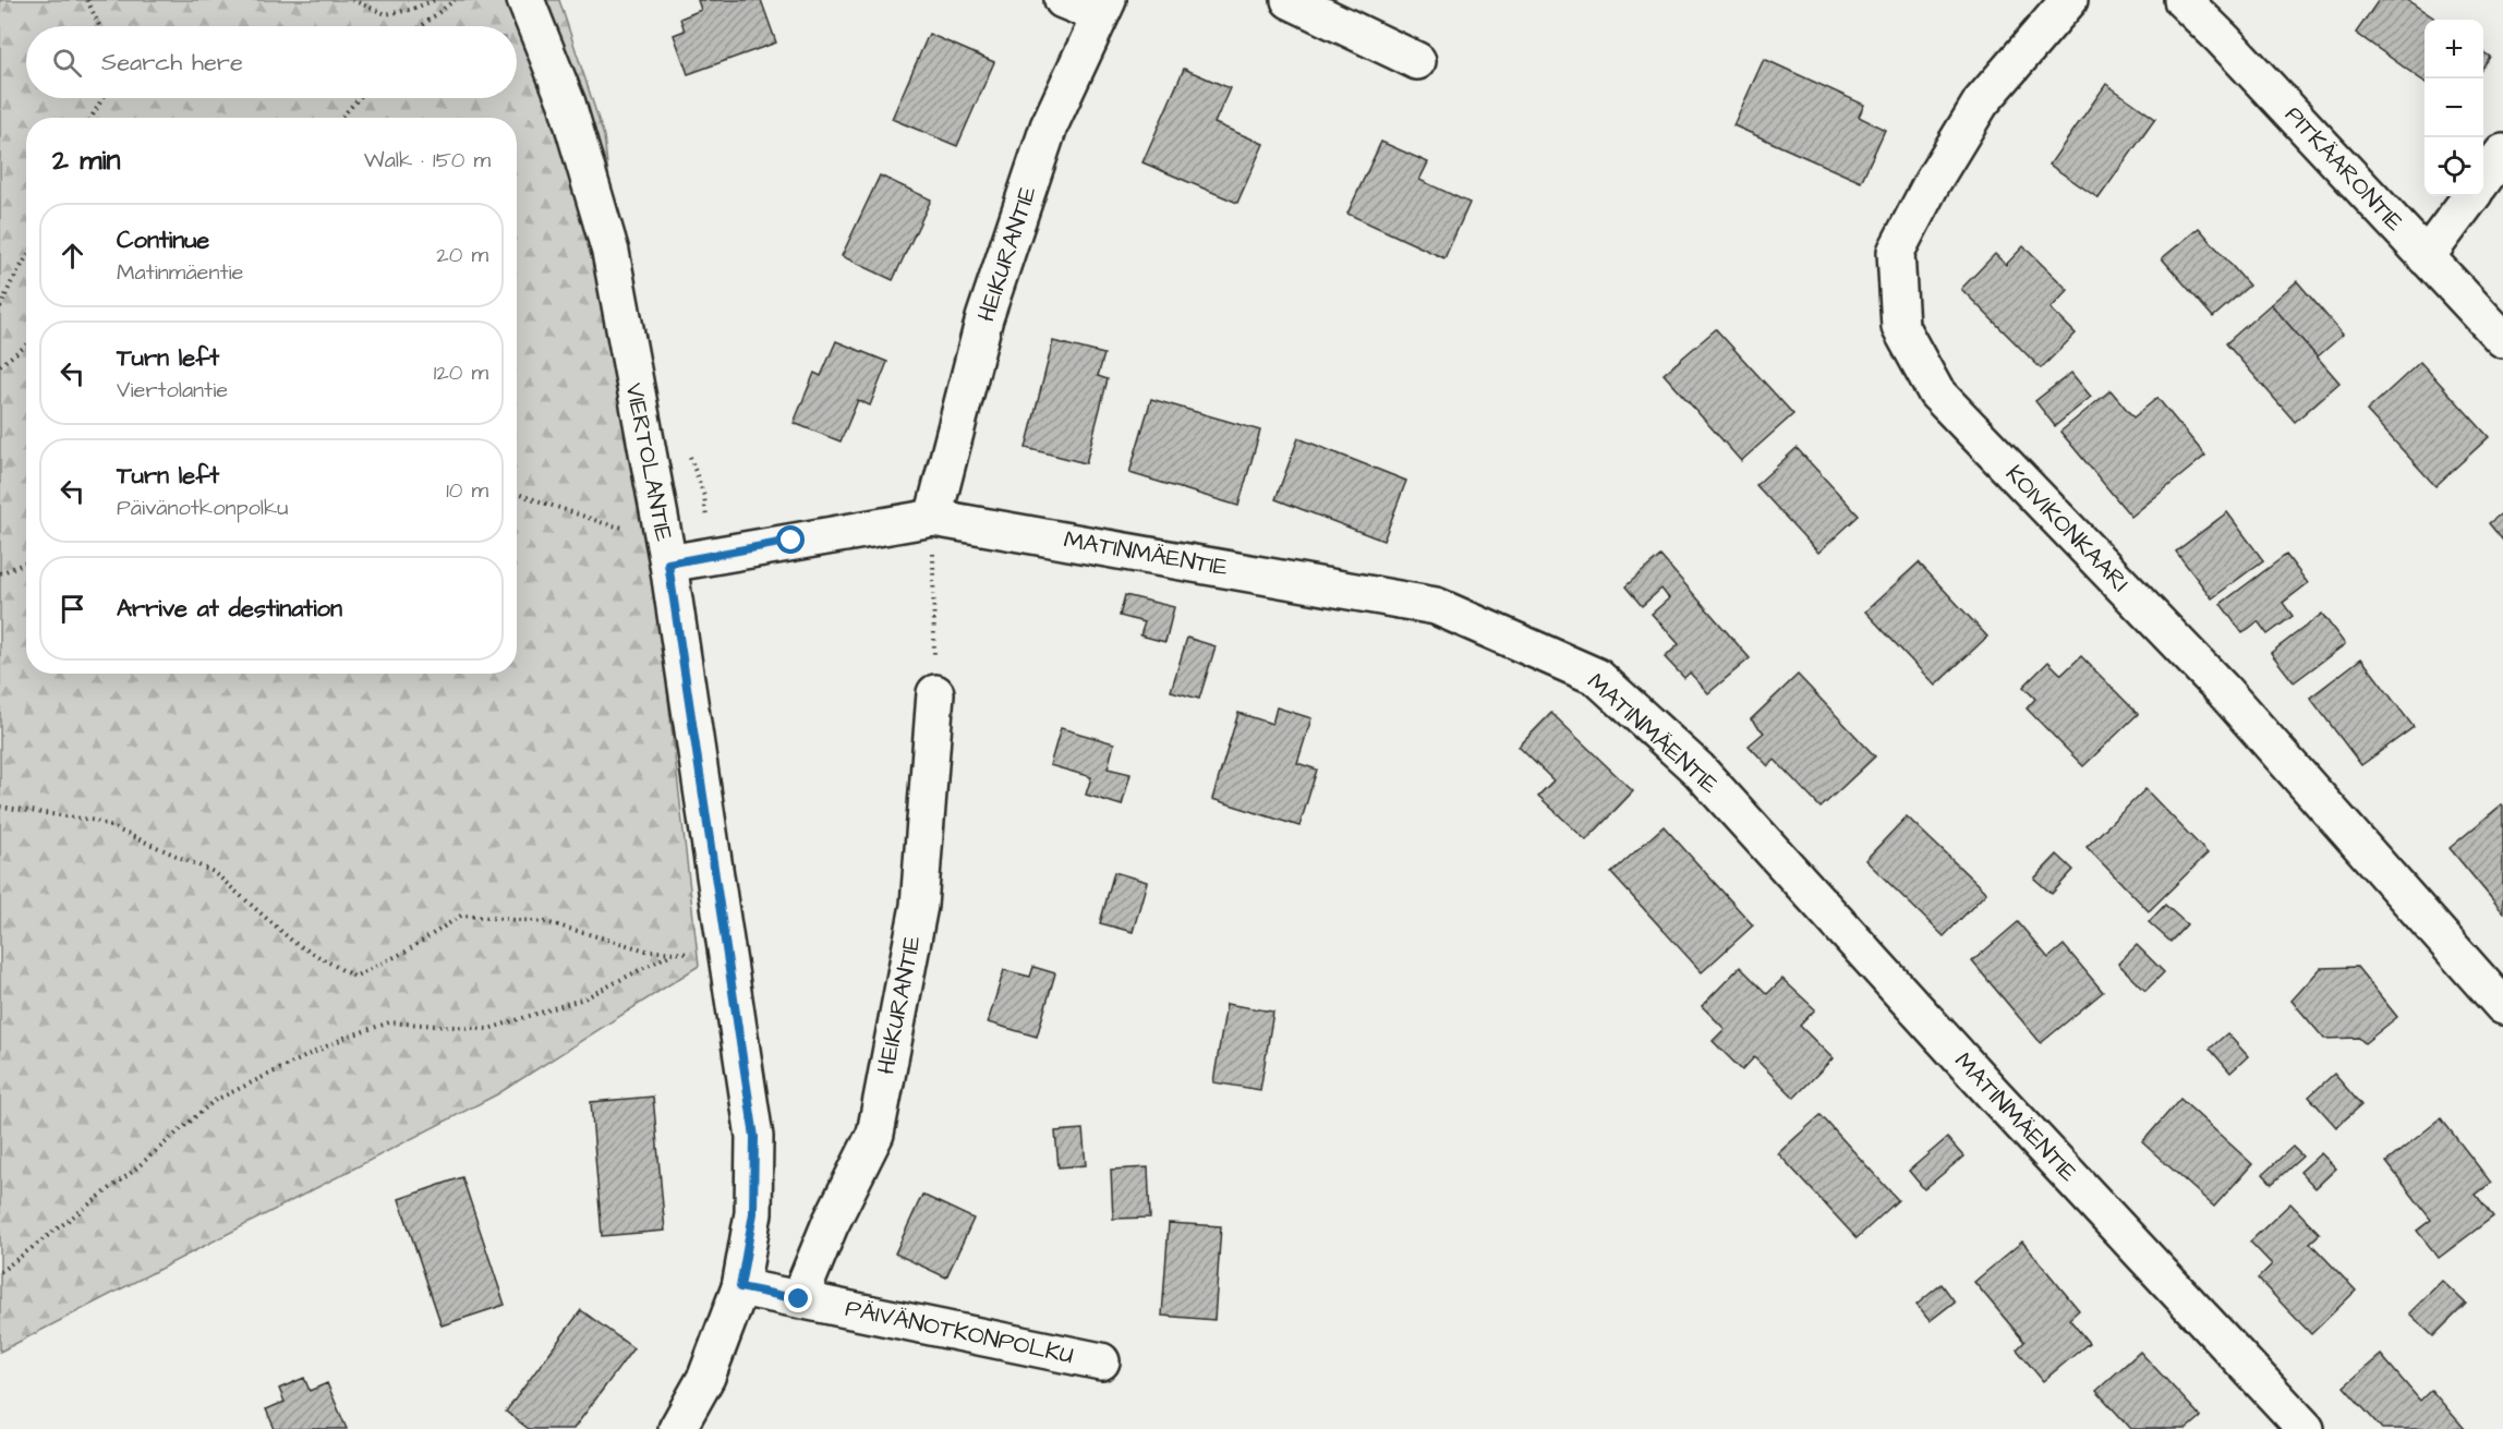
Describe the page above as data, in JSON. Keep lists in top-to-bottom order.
{
  "streets": {
    "street": [
      "PITKÄARONTIE",
      "HEIKURANTIE",
      "VIERTOLANTIE",
      "KOIVIKONKAARI",
      "MATINMÄENTIE",
      "PÄIVÄNOTKONPOLKU"
    ]
  },
  "crossings": [
    ["HEIKURANTIE", "MATINMÄENTIE"],
    ["HEIKURANTIE", "PÄIVÄNOTKONPOLKU"],
    ["VIERTOLANTIE", "MATINMÄENTIE"],
    ["VIERTOLANTIE", "PÄIVÄNOTKONPOLKU"]
  ],
  "page": {
    "map_buttons": ["+", "−"],
    "search": "Search here",
    "heading": ["2 min", "Walk · 150 m"],
    "list": [
      ["Continue", "Matinmäentie", "20 m"],
      ["Turn left", "Viertolantie", "120 m"],
      ["Turn left", "Päivänotkonpolku", "10 m"],
      "Arrive at destination"
    ]
  }
}
